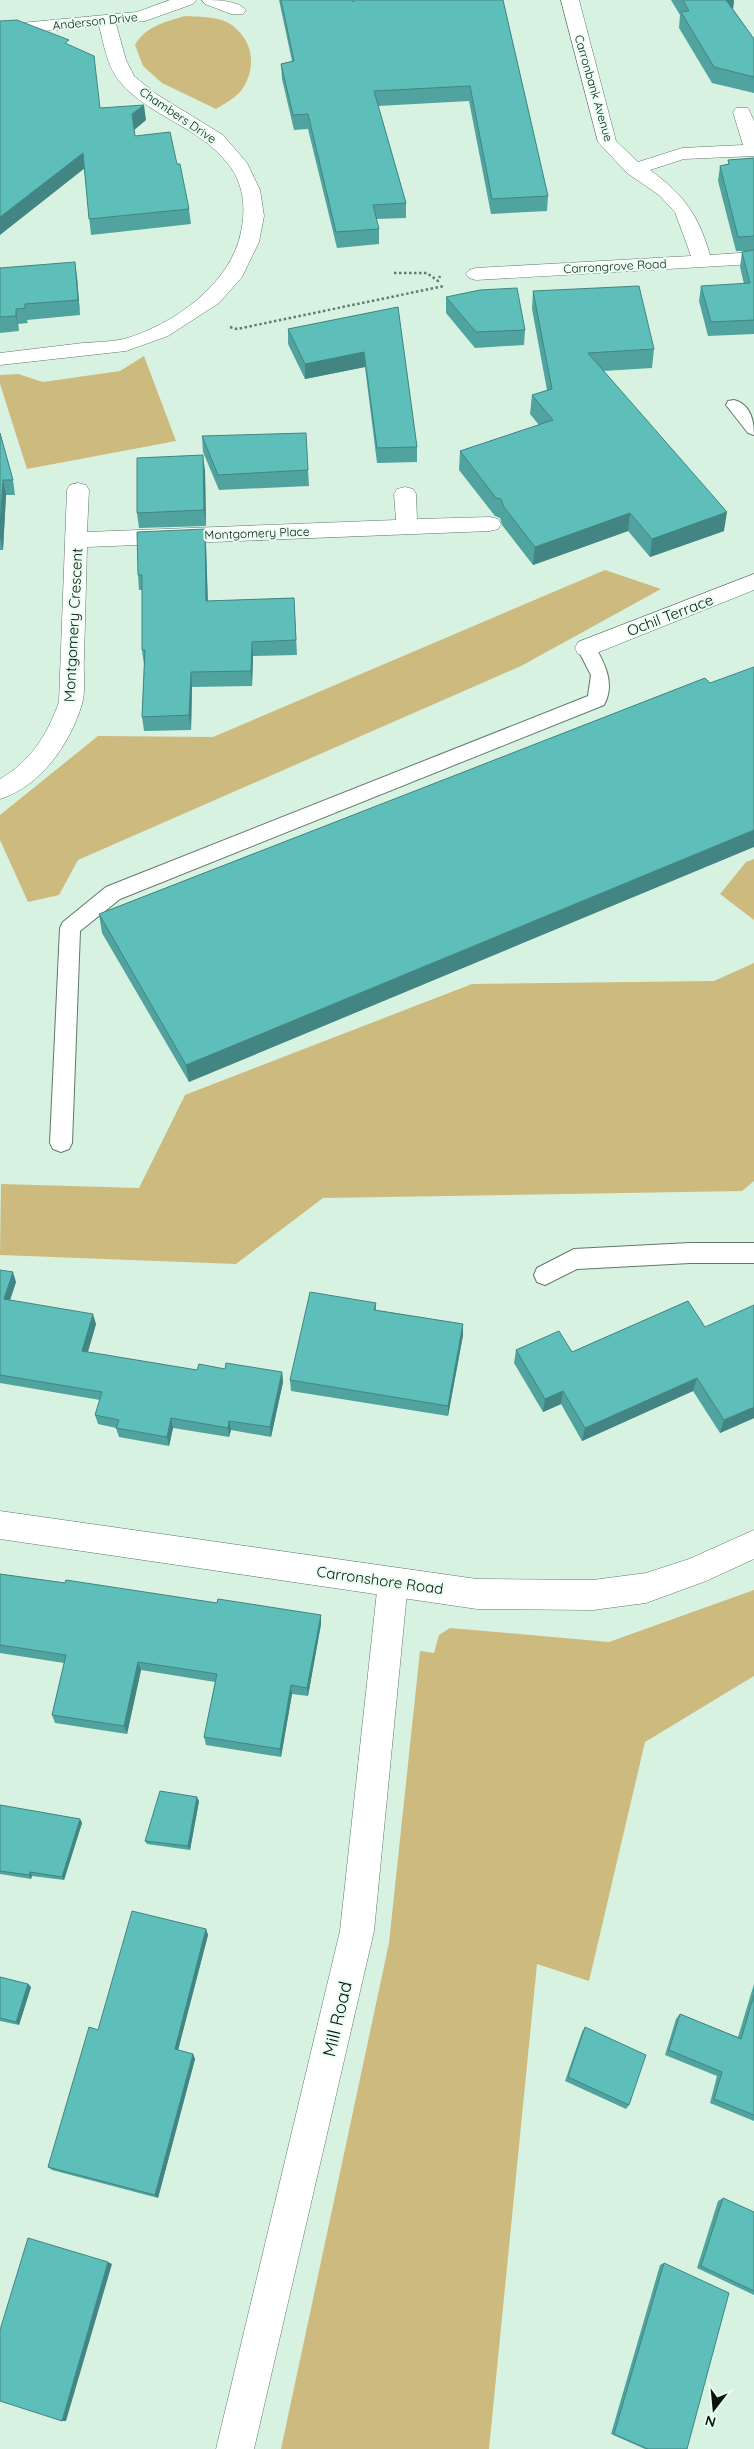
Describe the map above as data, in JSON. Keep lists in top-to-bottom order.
{
  "streets": {
    "street": [
      "Anderson Drive",
      "Carronbank Avenue",
      "Chambers Drive",
      "Carrongrove Road",
      "Montgomery Place",
      "Ochil Terrace",
      "Montgomery Crescent",
      "Carronshore Road",
      "Mill Road"
    ]
  },
  "crossings": [
    ["Anderson Drive", "Chambers Drive"],
    ["Carronbank Avenue", "Carrongrove Road"],
    ["Montgomery Place", "Montgomery Crescent"],
    ["Carronshore Road", "Mill Road"]
  ],
  "north": "bottom"
}
